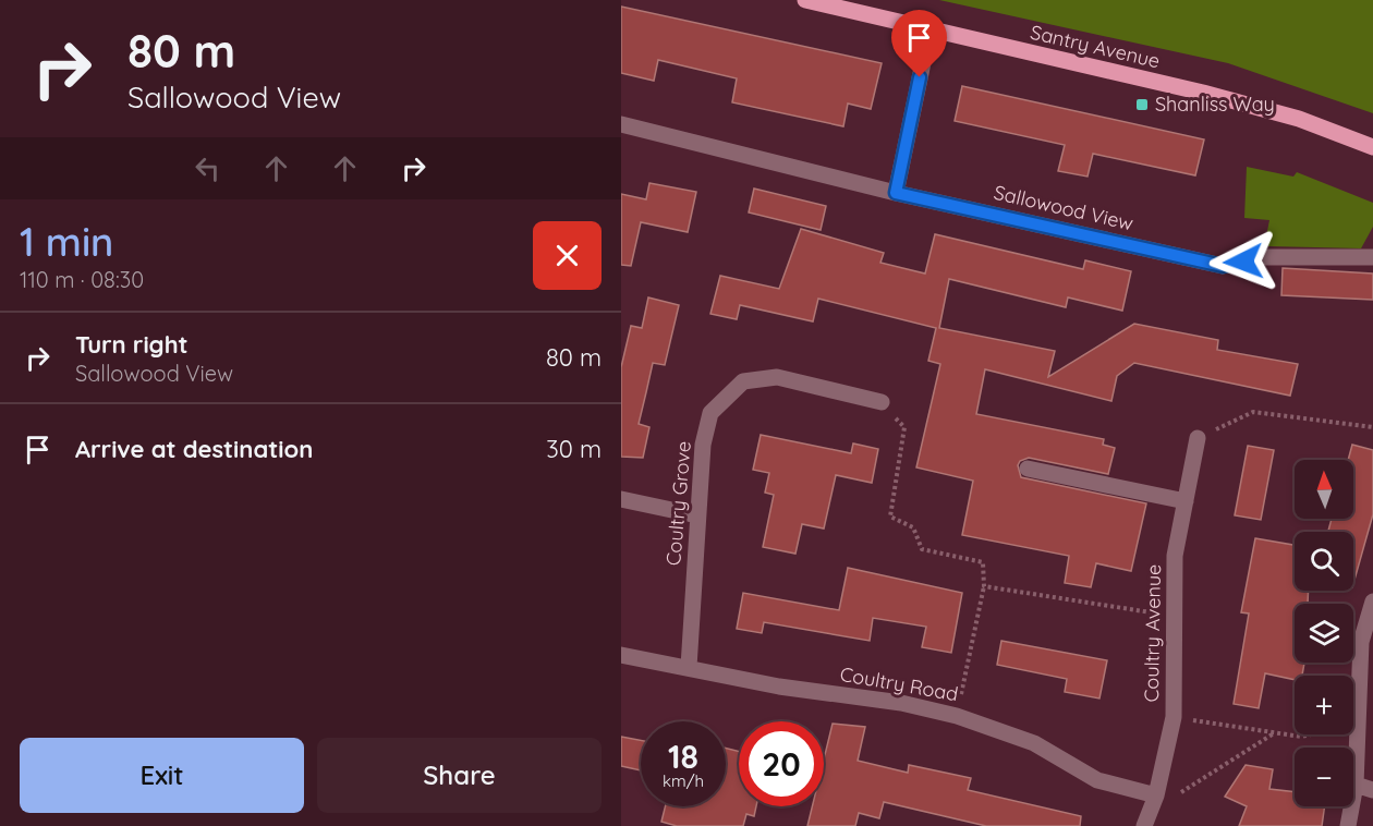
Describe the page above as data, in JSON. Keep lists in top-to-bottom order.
{
  "streets": {
    "main road": ["Santry Avenue"],
    "street": [
      "Sallowood View",
      "Coultry Grove",
      "Coultry Avenue",
      "Coultry Road"
    ]
  },
  "crossings": [
    ["Coultry Grove", "Coultry Road"],
    ["Coultry Avenue", "Coultry Road"]
  ],
  "places": {
    "transit": ["Shanliss Way"]
  },
  "north": "top",
  "page": {
    "turn": ["80 m", "Sallowood View"],
    "heading": ["1 min", "110 m · 08:30"],
    "list": [
      {
        "name": "Turn right",
        "note": "Sallowood View",
        "value": "80 m"
      },
      {
        "name": "Arrive at destination",
        "value": "30 m"
      }
    ],
    "map_buttons": ["+", "−"],
    "speed": "18 km/h",
    "limit": "20",
    "buttons": ["Exit", "Share"]
  }
}
